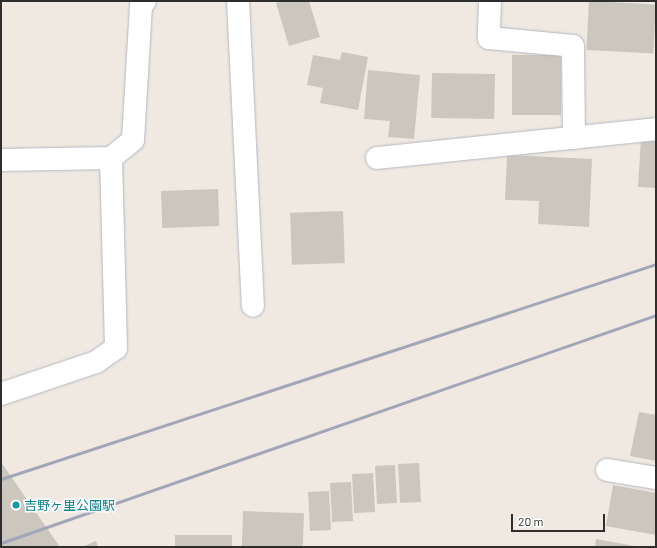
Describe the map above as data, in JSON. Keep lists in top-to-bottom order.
{
  "places": ["吉野ヶ里公園駅"],
  "scale_bar": "20 m"
}
